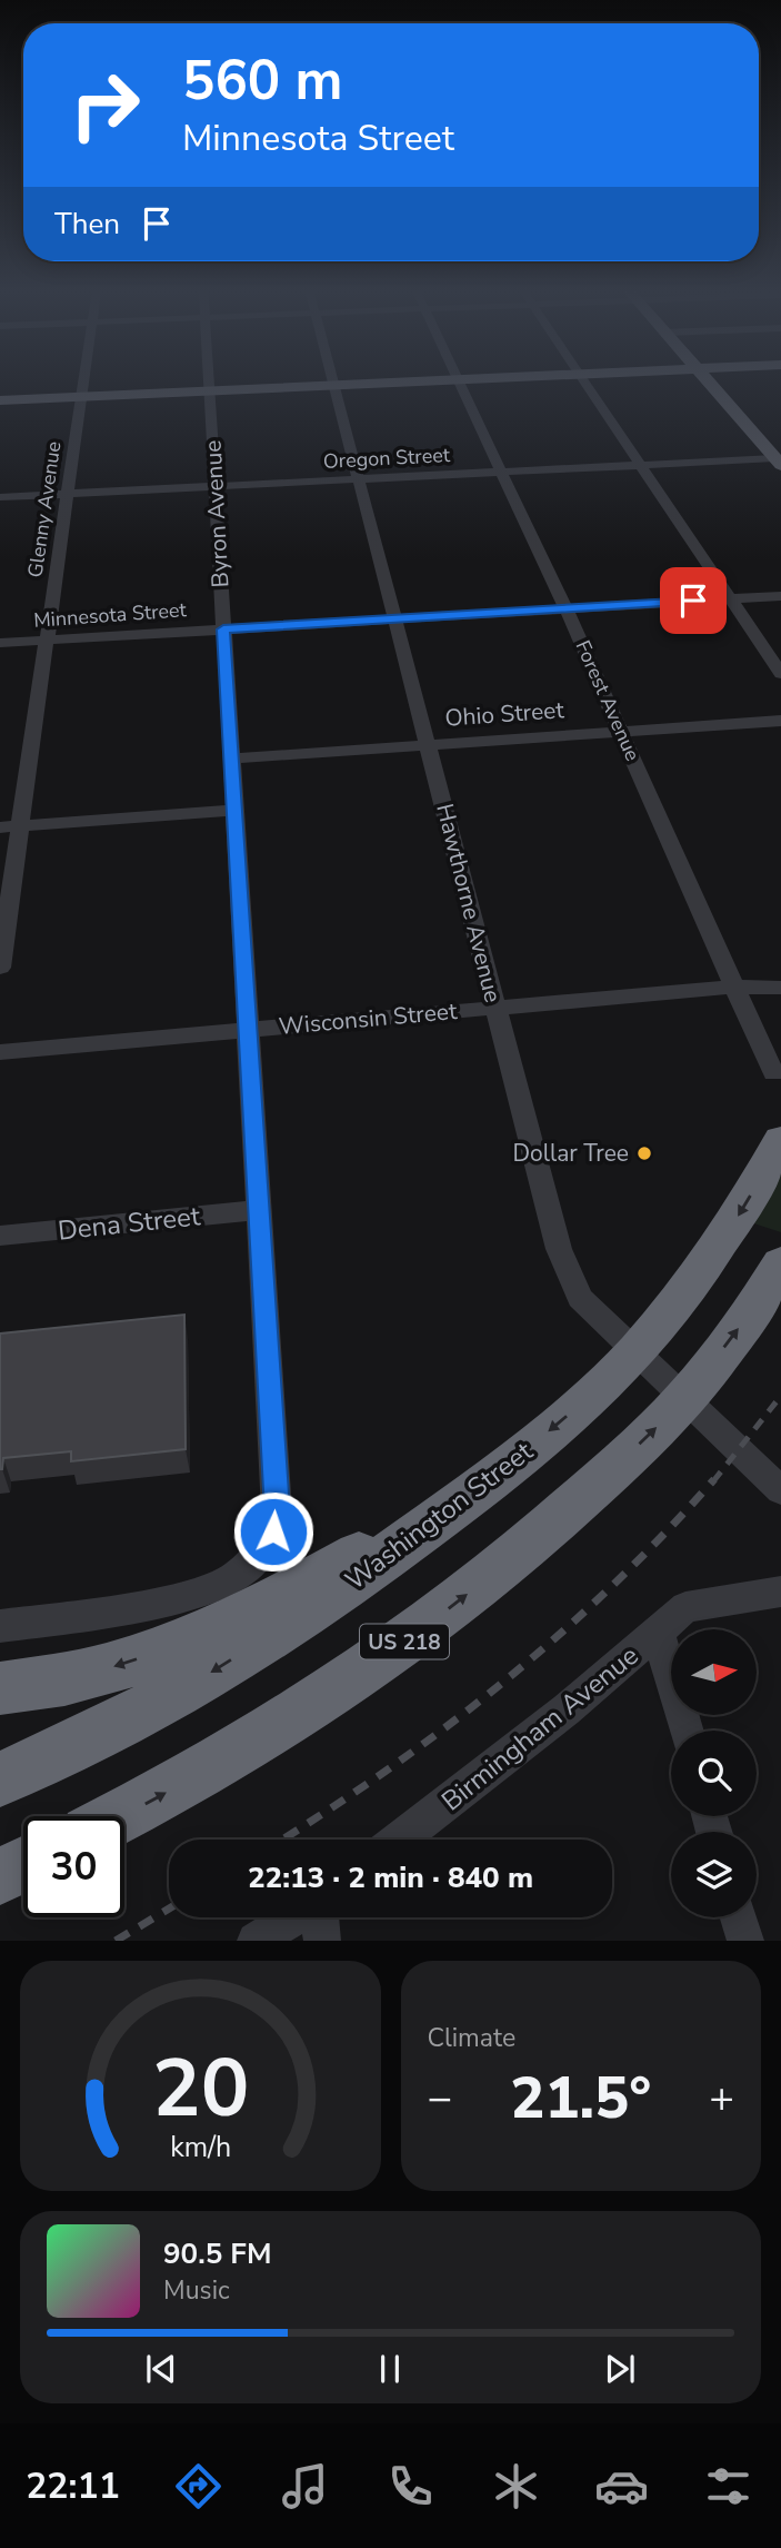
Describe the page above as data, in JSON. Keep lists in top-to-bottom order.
{
  "streets": {
    "highway": ["Washington Street", "US 218"],
    "street": [
      "Oregon Street",
      "Glenny Avenue",
      "Byron Avenue",
      "Minnesota Street",
      "Forest Avenue",
      "Ohio Street",
      "Hawthorne Avenue",
      "Wisconsin Street",
      "Dena Street",
      "Birmingham Avenue"
    ]
  },
  "crossings": [
    ["Oregon Street", "Glenny Avenue"],
    ["Oregon Street", "Byron Avenue"],
    ["Oregon Street", "Forest Avenue"],
    ["Oregon Street", "Hawthorne Avenue"],
    ["Glenny Avenue", "Minnesota Street"],
    ["Byron Avenue", "Minnesota Street"],
    ["Byron Avenue", "Ohio Street"],
    ["Byron Avenue", "Wisconsin Street"],
    ["Byron Avenue", "Dena Street"],
    ["Minnesota Street", "Forest Avenue"],
    ["Minnesota Street", "Hawthorne Avenue"],
    ["Forest Avenue", "Ohio Street"],
    ["Forest Avenue", "Wisconsin Street"],
    ["Ohio Street", "Hawthorne Avenue"],
    ["Hawthorne Avenue", "Wisconsin Street"],
    ["Hawthorne Avenue", "Washington Street"],
    ["Hawthorne Avenue", "US 218"]
  ],
  "places": ["Dollar Tree"],
  "north": "right",
  "page": {
    "turn": ["560 m", "Minnesota Street"],
    "then": "Then",
    "limit": "30",
    "trip": "22:13 · 2 min · 840 m",
    "tile": "Climate",
    "heat": ["−", "21.5°", "+"],
    "song": ["90.5 FM", "Music"],
    "tabs": "22:11",
    "gauge": ["20", "km/h"]
  }
}
